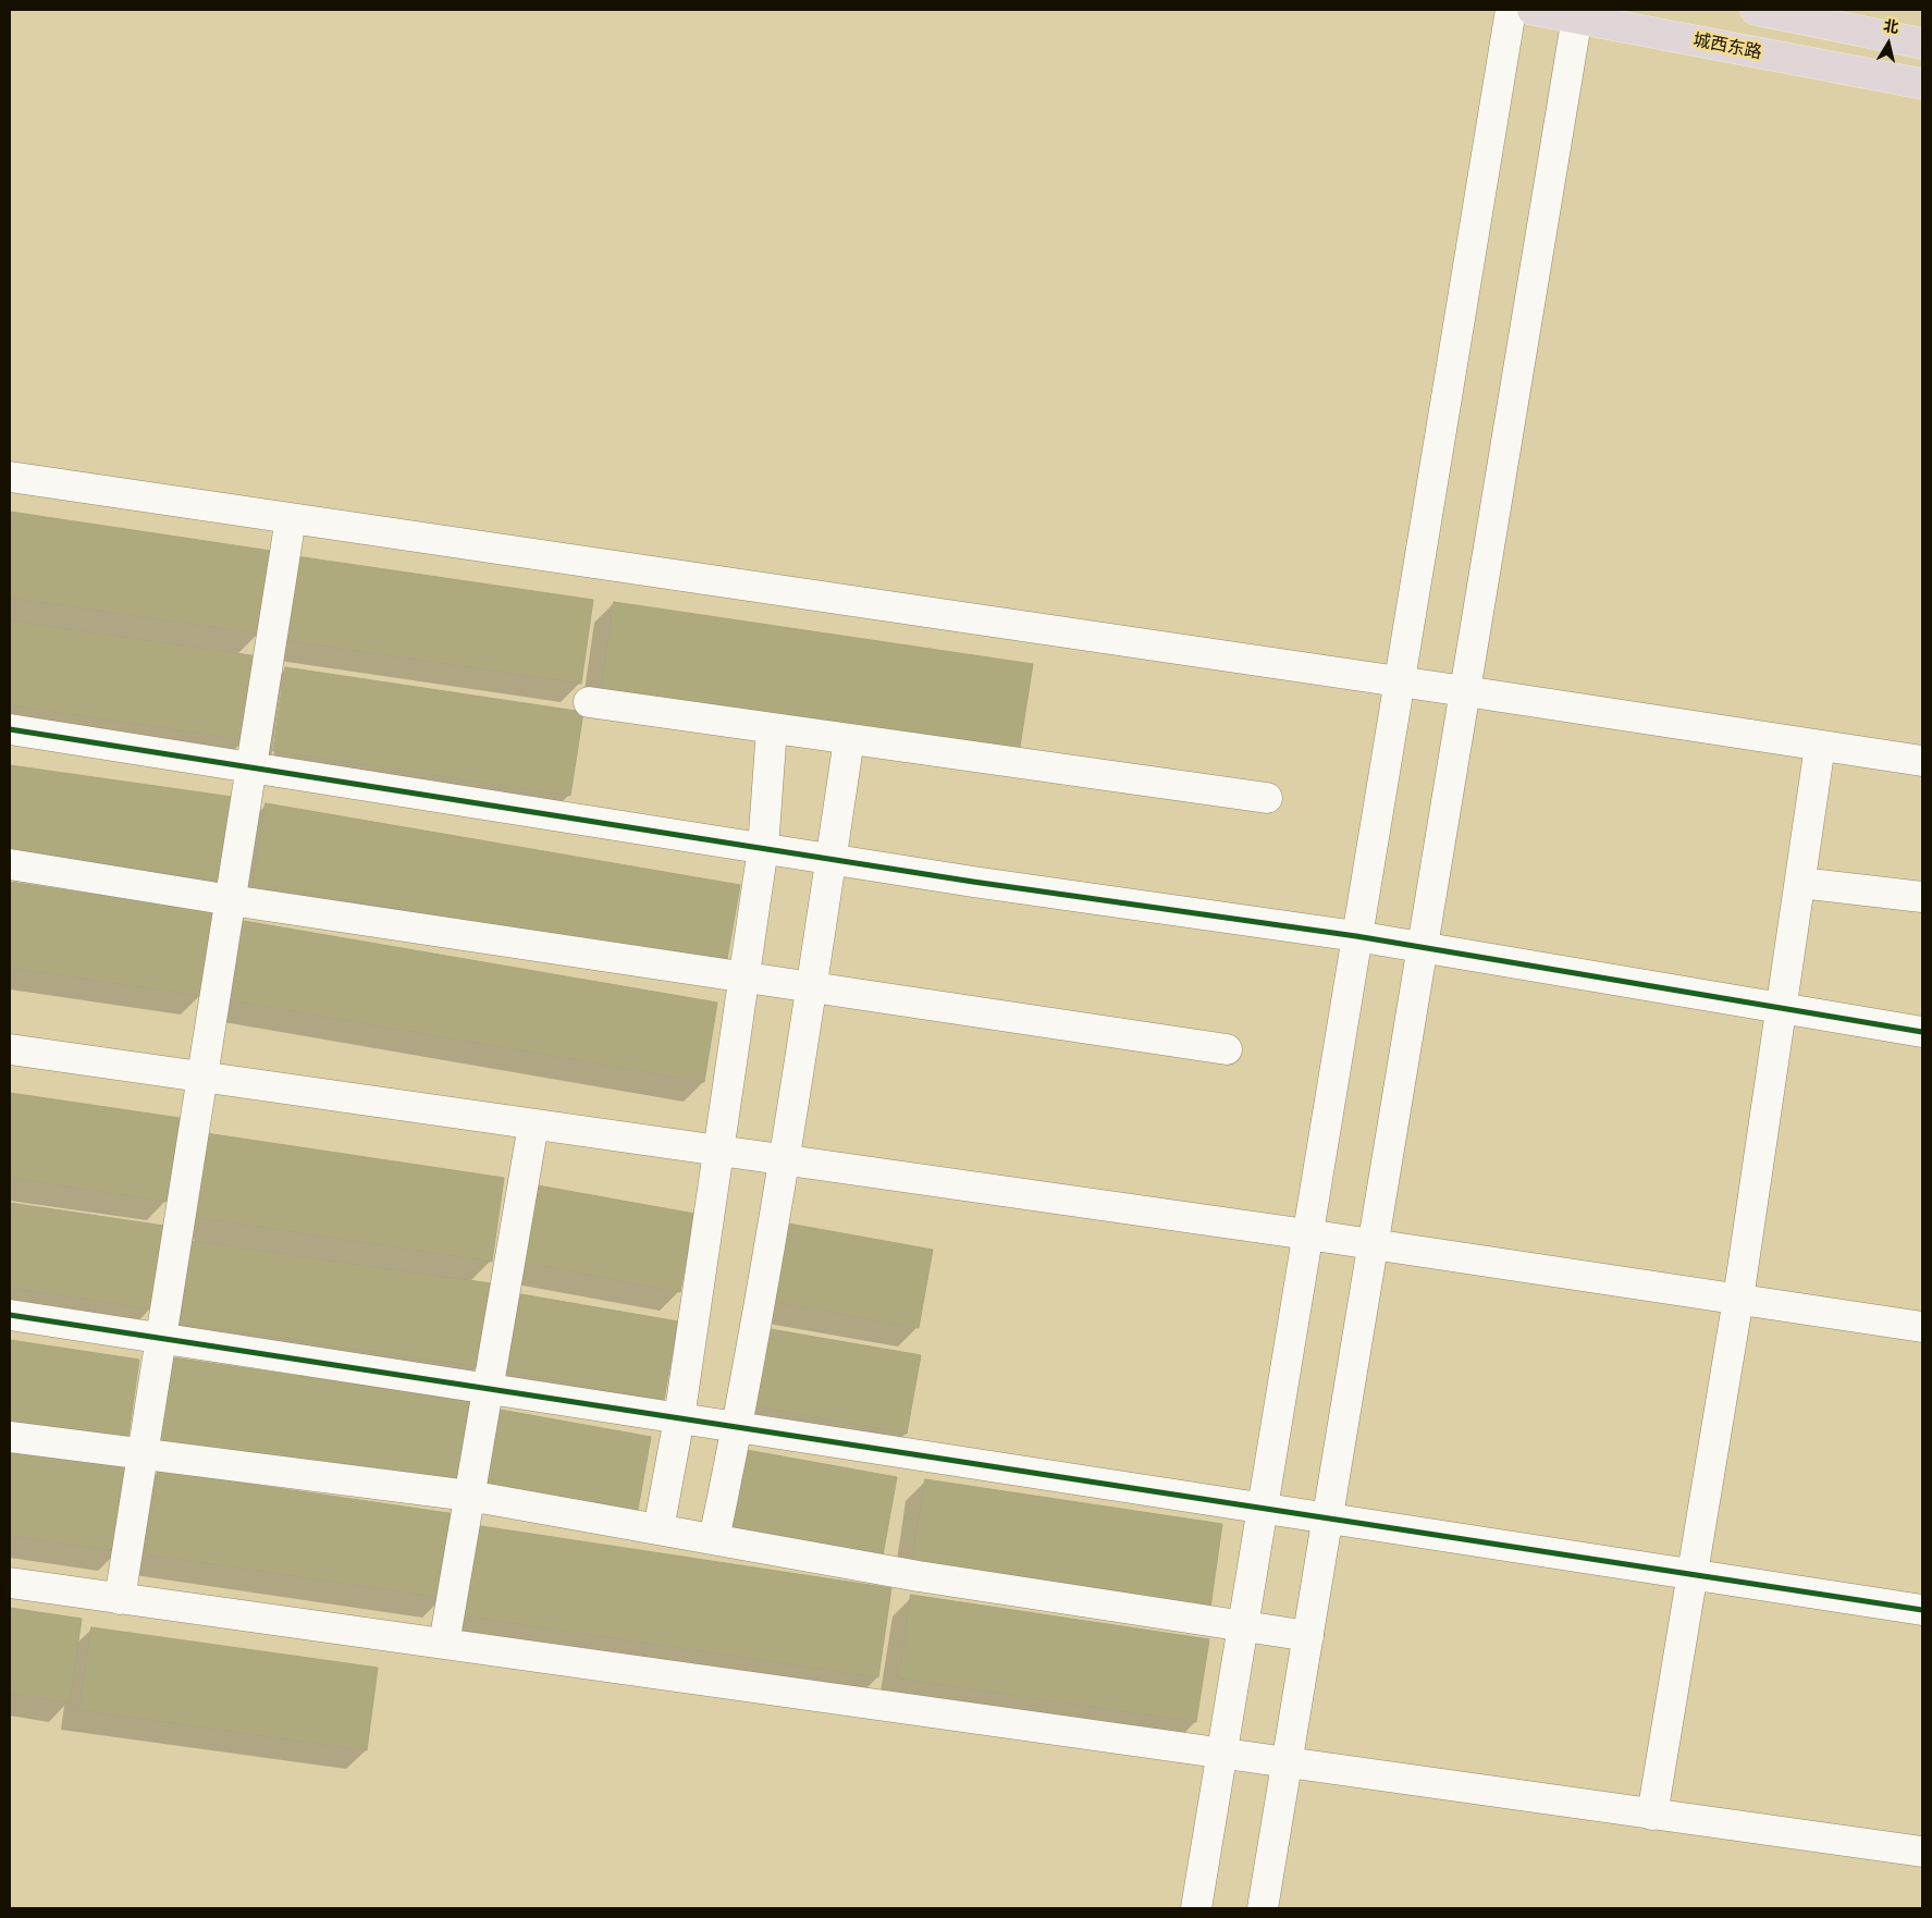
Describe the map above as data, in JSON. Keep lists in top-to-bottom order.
{
  "streets": {
    "highway": ["城西东路"]
  },
  "north": "top"
}
